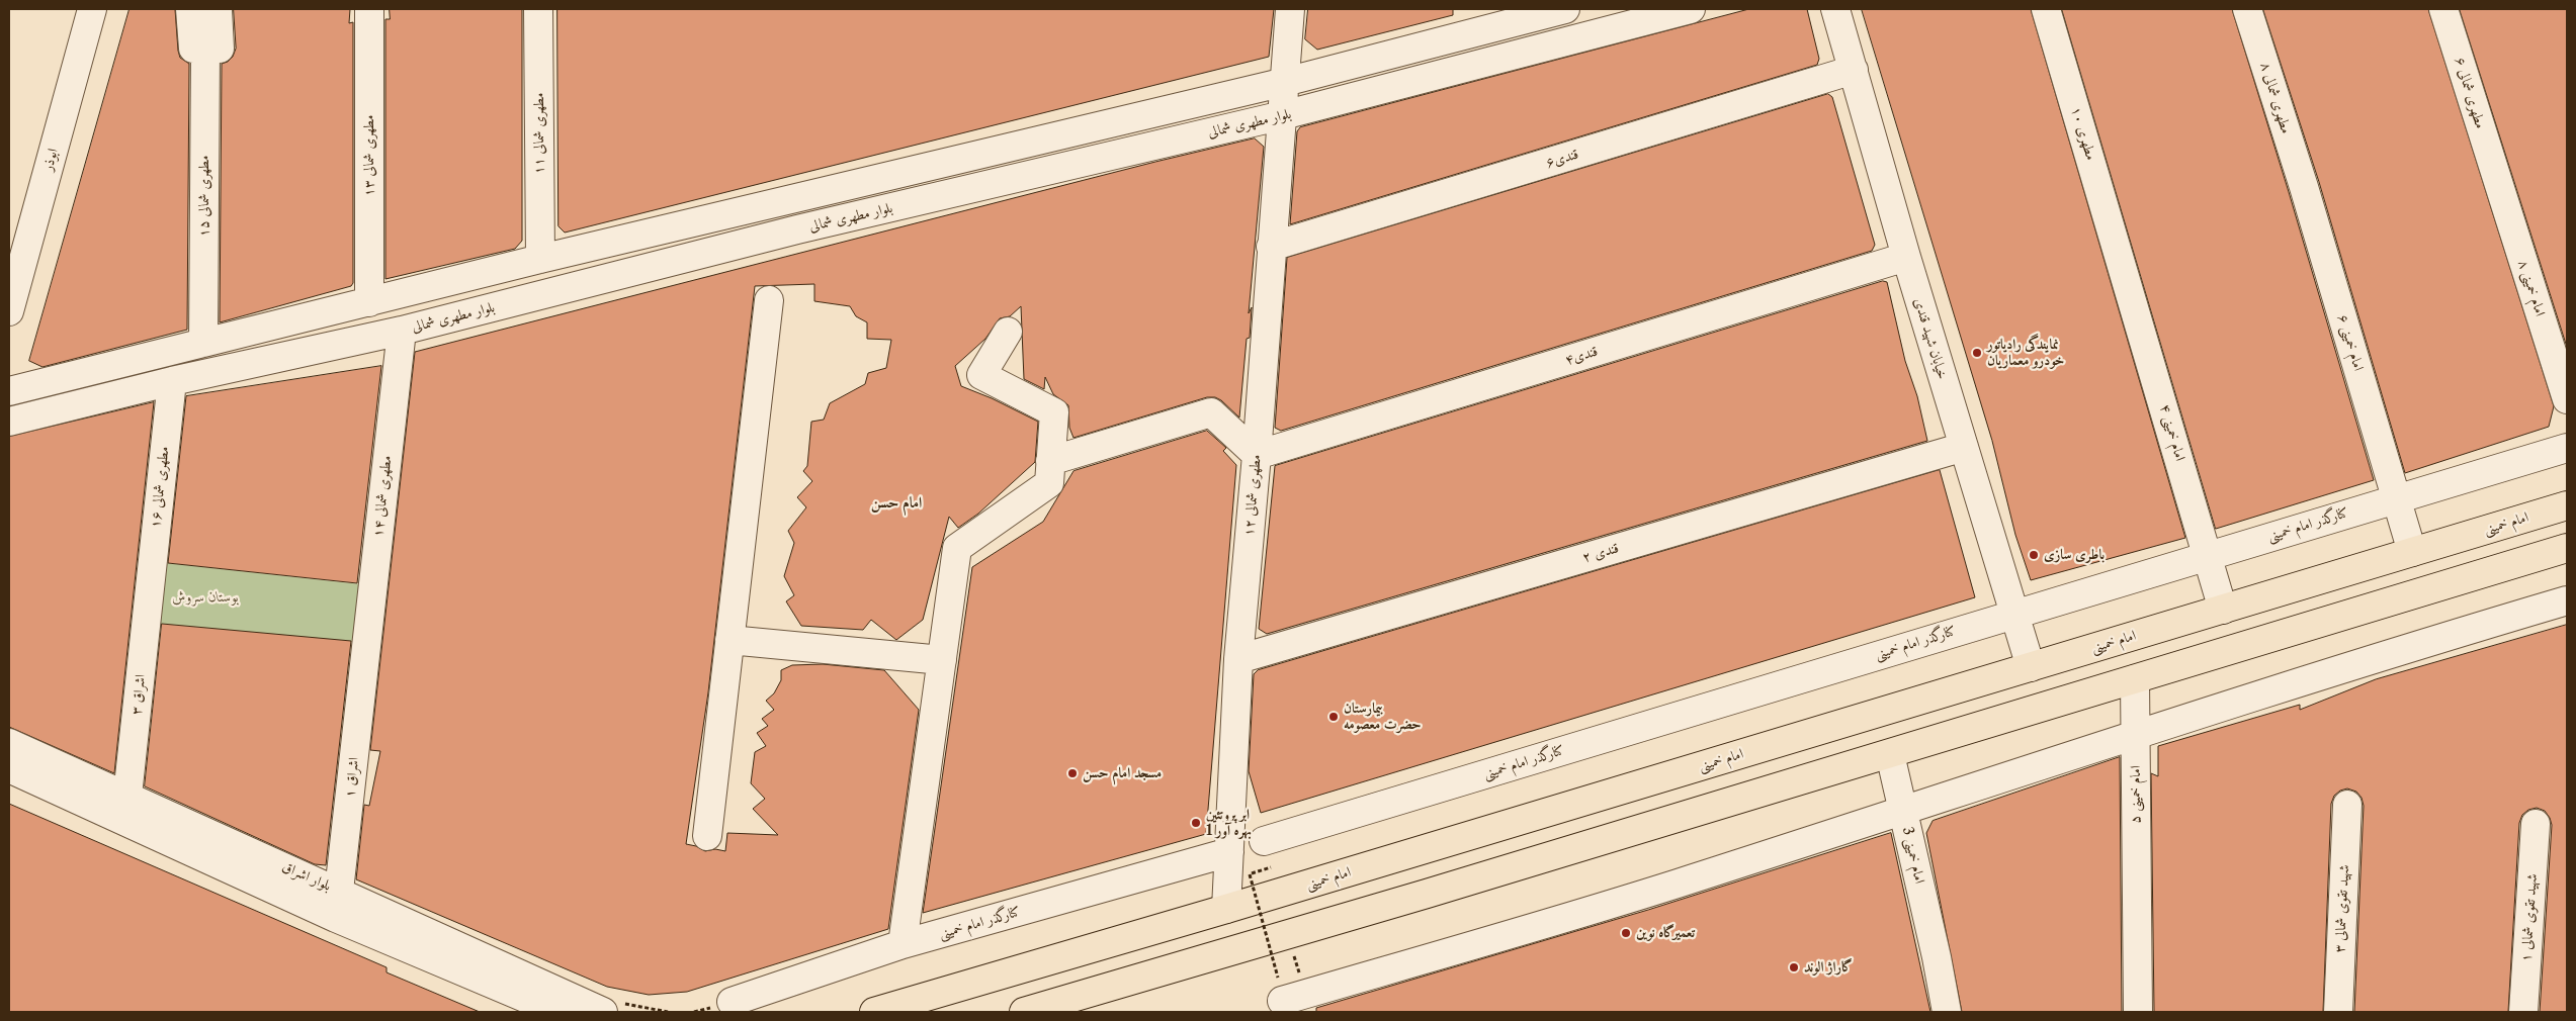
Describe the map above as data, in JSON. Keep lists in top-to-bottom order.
{
  "streets": {
    "main road": ["امام خمینی"],
    "street": [
      "مطهری شمالی ۶",
      "مطهری شمالی ۸",
      "بلوار مطهری شمالی",
      "مطهری شمالی ۱۱",
      "مطهری ۱۰",
      "مطهری شمالی ۱۳",
      "قندی۶",
      "ابوذر",
      "مطهری شمالی ۱۵",
      "امام خمینی ۸",
      "خیابان شهید قندی",
      "امام خمینی ۶",
      "قندی۴",
      "امام خمینی ۴",
      "مطهری شمالی ۱۶",
      "مطهری شمالی ۱۲",
      "مطهری شمالی ۱۴",
      "کنارگذر امام خمینی",
      "قندی ۲",
      "اشراق ۳",
      "اشراق ۱",
      "امام خمینی ۵",
      "امام خمینی 3",
      "بلوار اشراق",
      "شهید تقوی شمالی ۳",
      "شهید تقوی شمالی ۱"
    ]
  },
  "crossings": [
    ["مطهری شمالی ۶", "امام خمینی ۸"],
    ["مطهری شمالی ۸", "امام خمینی ۶"],
    ["بلوار مطهری شمالی", "مطهری شمالی ۱۶"],
    ["بلوار مطهری شمالی", "مطهری شمالی ۱۲"],
    ["بلوار مطهری شمالی", "مطهری شمالی ۱۴"],
    ["مطهری ۱۰", "امام خمینی ۴"],
    ["قندی۶", "خیابان شهید قندی"],
    ["قندی۶", "مطهری شمالی ۱۲"],
    ["خیابان شهید قندی", "قندی۴"],
    ["خیابان شهید قندی", "امام خمینی"],
    ["خیابان شهید قندی", "کنارگذر امام خمینی"],
    ["خیابان شهید قندی", "قندی ۲"],
    ["امام خمینی ۶", "امام خمینی"],
    ["امام خمینی ۶", "کنارگذر امام خمینی"],
    ["قندی۴", "مطهری شمالی ۱۲"],
    ["امام خمینی ۴", "امام خمینی"],
    ["امام خمینی ۴", "کنارگذر امام خمینی"],
    ["مطهری شمالی ۱۶", "اشراق ۳"],
    ["مطهری شمالی ۱۲", "امام خمینی"],
    ["مطهری شمالی ۱۲", "کنارگذر امام خمینی"],
    ["مطهری شمالی ۱۲", "قندی ۲"],
    ["مطهری شمالی ۱۴", "اشراق ۱"],
    ["اشراق ۳", "بلوار اشراق"],
    ["اشراق ۱", "بلوار اشراق"]
  ],
  "districts": ["امام حسن"],
  "parks": ["بوستان سروش"],
  "places": [
    "نمایندگی رادیاتور خودرو معماریان",
    "باطری سازی",
    "بیمارستان حضرت معصومه",
    "مسجد امام حسن",
    "ابر پروتئین بهره آور 1",
    "تعمیرگاه نوین",
    "گاراژ الوند"
  ]
}
